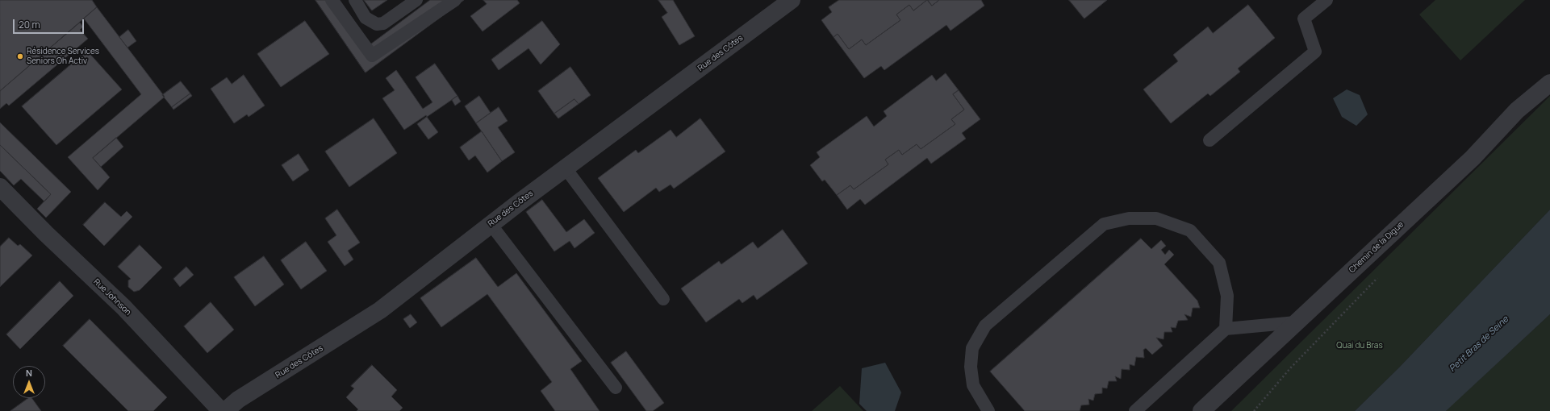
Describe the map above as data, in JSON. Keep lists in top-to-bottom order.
{
  "streets": {
    "street": ["Rue des Côtes", "Chemin de la Digue", "Rue Johnson"]
  },
  "water": ["Petit Bras de Seine"],
  "parks": ["Quai du Bras"],
  "places": ["Résidence Services Seniors Oh Activ"],
  "scale_bar": "20 m",
  "north": "top"
}
